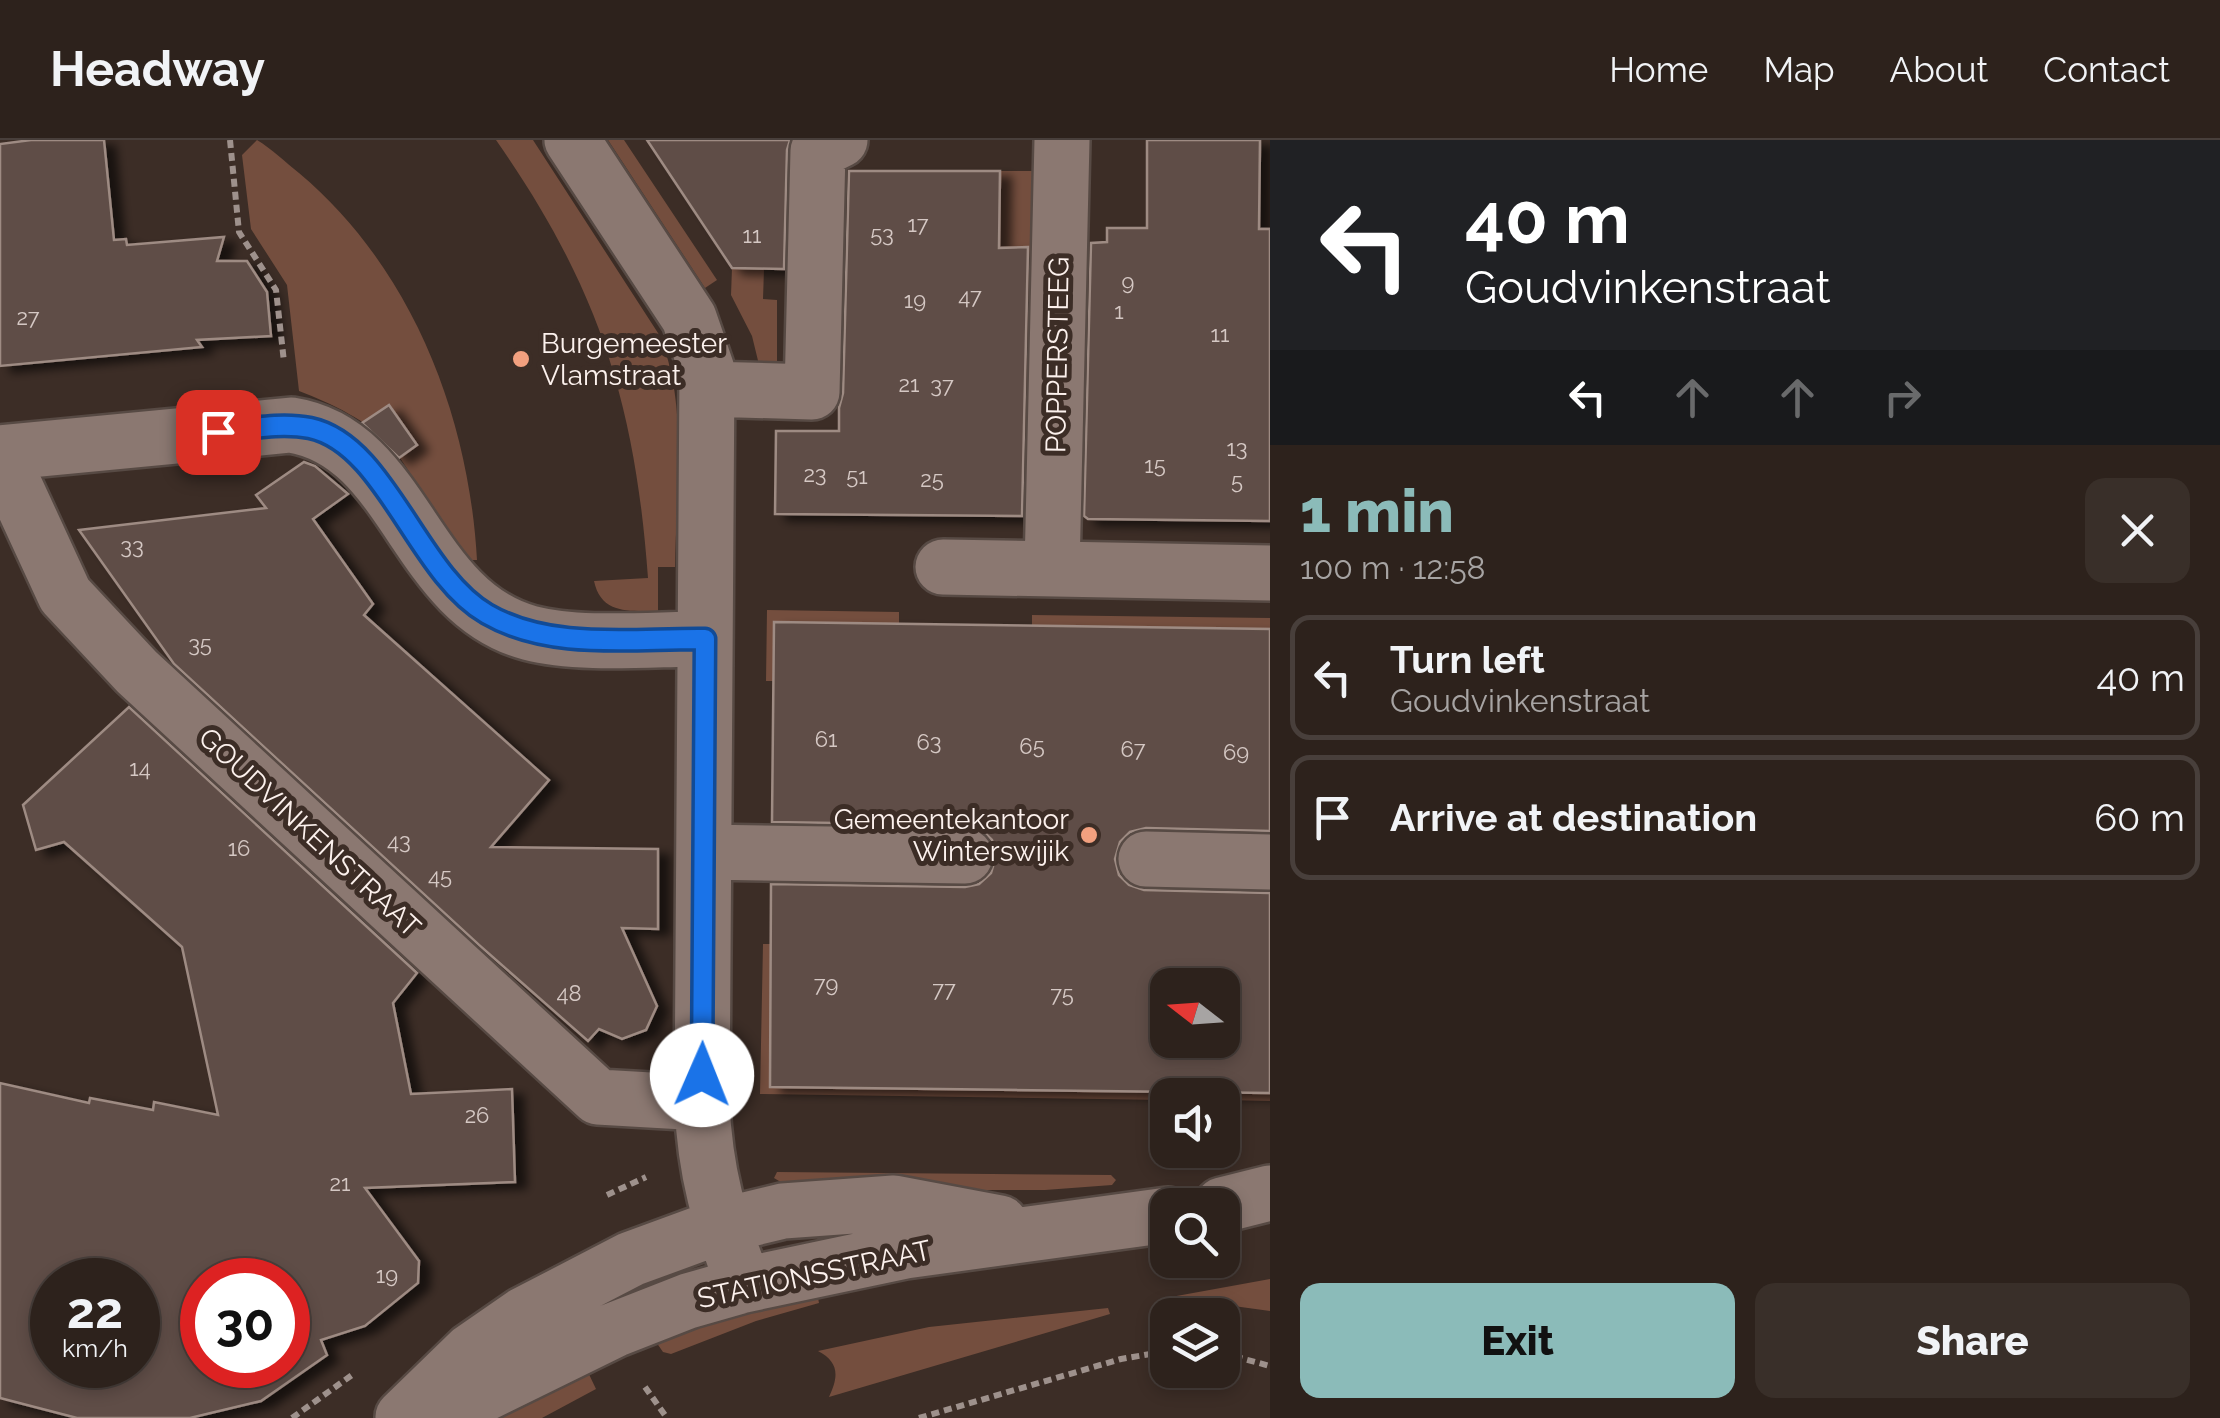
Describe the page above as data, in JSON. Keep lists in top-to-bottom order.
{
  "streets": {
    "street": ["POPPERSTEEG", "GOUDVINKENSTRAAT", "STATIONSSTRAAT"]
  },
  "places": ["Burgemeester Vlamstraat", "Gemeentekantoor Winterswijik"],
  "house_numbers": [
    "17",
    "53",
    "11",
    "9",
    "47",
    "19",
    "1",
    "27",
    "11",
    "21",
    "37",
    "13",
    "15",
    "23",
    "51",
    "25",
    "5",
    "33",
    "35",
    "61",
    "63",
    "65",
    "67",
    "69",
    "14",
    "43",
    "16",
    "45",
    "79",
    "77",
    "48",
    "75",
    "26",
    "21",
    "19"
  ],
  "north": "left",
  "page": {
    "header": "Headway",
    "nav": [
      "Home",
      "Map",
      "About",
      "Contact"
    ],
    "turn": ["40 m", "Goudvinkenstraat"],
    "heading": ["1 min", "100 m · 12:58"],
    "list": [
      {
        "name": "Turn left",
        "note": "Goudvinkenstraat",
        "value": "40 m"
      },
      {
        "name": "Arrive at destination",
        "value": "60 m"
      }
    ],
    "speed": "22 km/h",
    "limit": "30",
    "buttons": ["Exit", "Share"]
  }
}
